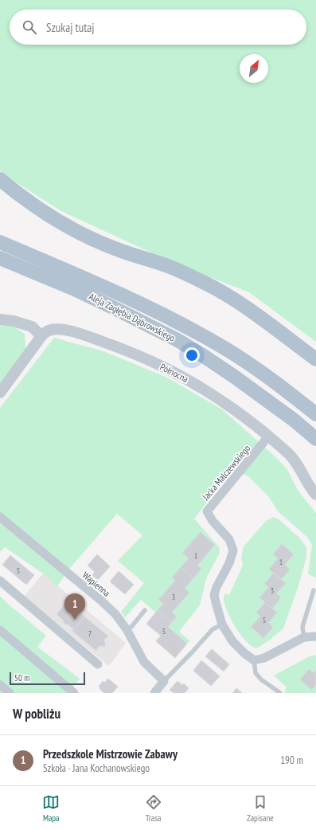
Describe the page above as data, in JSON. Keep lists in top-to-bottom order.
{
  "streets": {
    "main road": ["Aleja Zagłębia Dąbrowskiego"],
    "street": ["Północna", "Jacka Malczewskiego", "Wapienna"]
  },
  "crossings": [
    ["Północna", "Jacka Malczewskiego"]
  ],
  "house_numbers": [
    "1",
    "1",
    "5",
    "3",
    "3",
    "5",
    "5",
    "7"
  ],
  "scale_bar": "50 m",
  "north": "top right",
  "page": {
    "search": "Szukaj tutaj",
    "pins": "1",
    "scale": "50 m",
    "heading": "W pobliżu",
    "list": [
      {
        "mark": "1",
        "name": "Przedszkole Mistrzowie Zabawy",
        "note": "Szkoła · Jana Kochanowskiego",
        "value": "190 m"
      }
    ],
    "nav": ["Mapa", "Trasa", "Zapisane"]
  }
}
